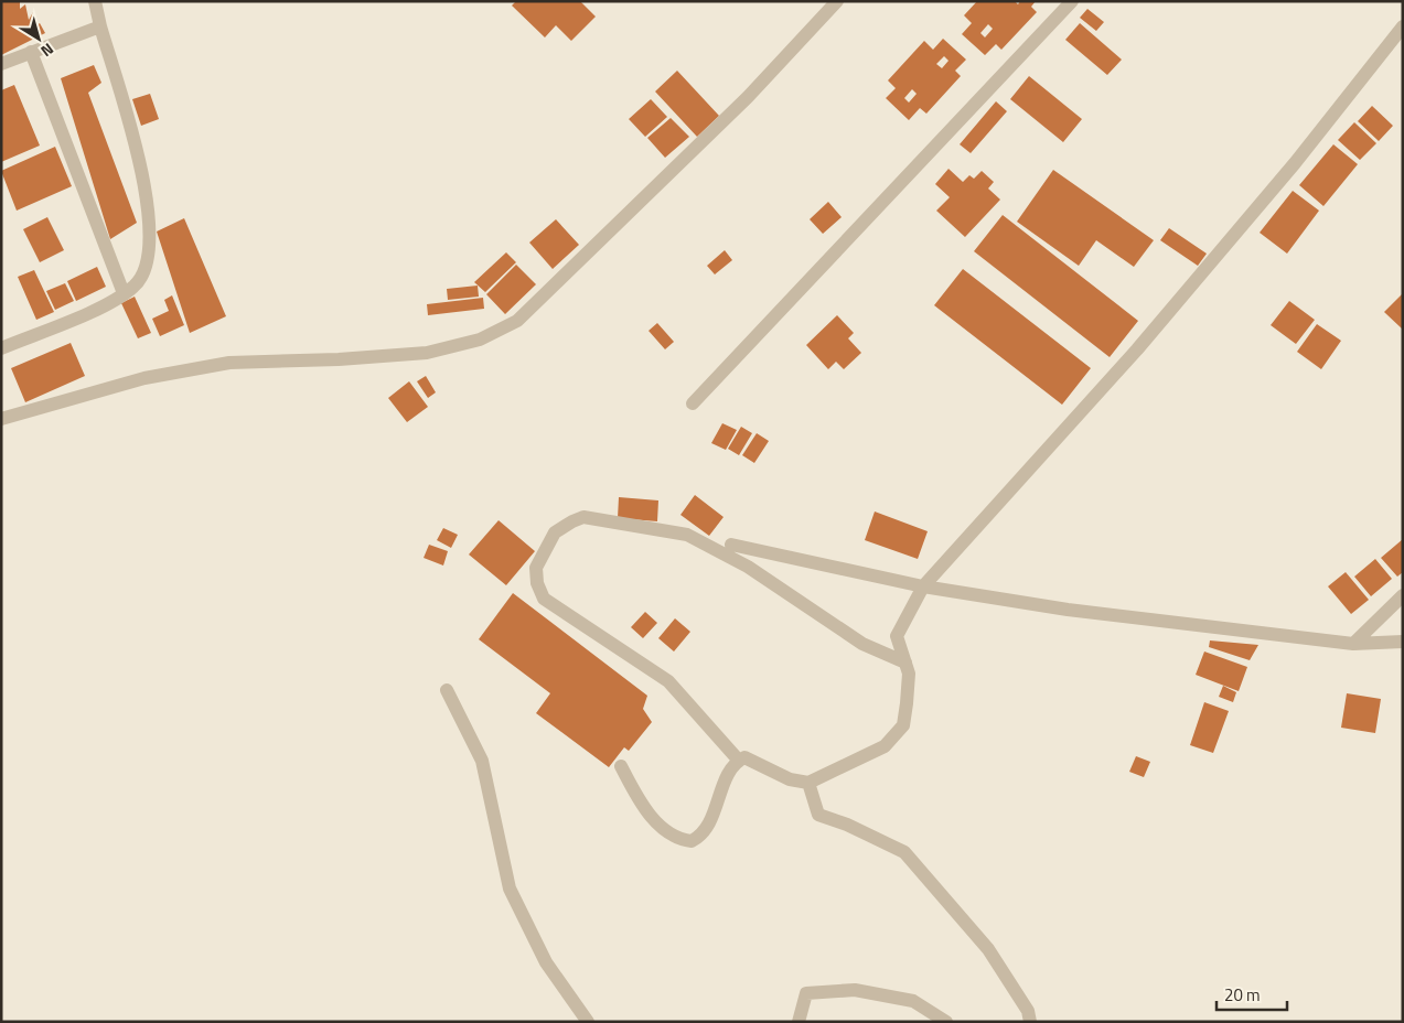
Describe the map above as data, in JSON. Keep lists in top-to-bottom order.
{
  "scale_bar": "20 m",
  "north": "bottom right"
}
